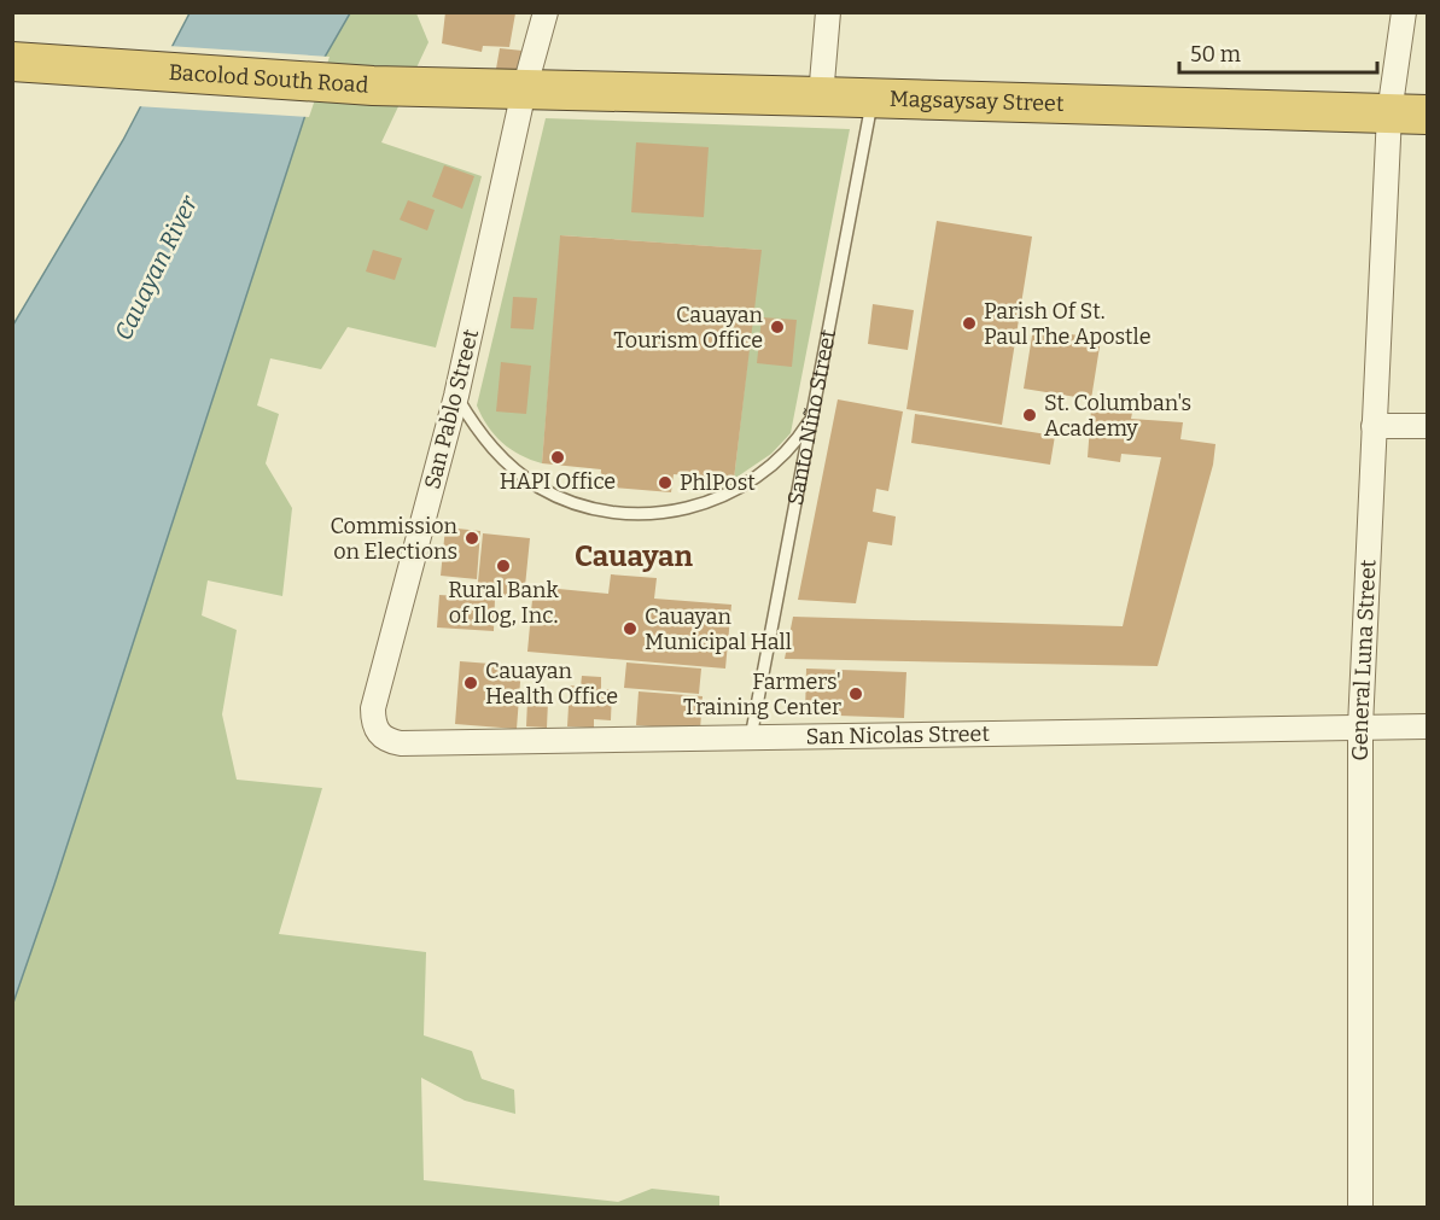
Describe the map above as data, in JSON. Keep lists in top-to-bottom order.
{
  "streets": {
    "highway": ["Bacolod South Road", "Magsaysay Street"],
    "street": ["San Pablo Street", "General Luna Street", "San Nicolas Street"],
    "lane": ["Santo Niño Street"]
  },
  "crossings": [
    ["Bacolod South Road", "Magsaysay Street"],
    ["Bacolod South Road", "San Pablo Street"],
    ["Magsaysay Street", "San Pablo Street"],
    ["Magsaysay Street", "Santo Niño Street"],
    ["Magsaysay Street", "General Luna Street"],
    ["San Pablo Street", "San Nicolas Street"],
    ["Santo Niño Street", "San Nicolas Street"],
    ["General Luna Street", "San Nicolas Street"]
  ],
  "districts": ["Cauayan"],
  "water": ["Cauayan River"],
  "places": [
    "Parish Of St. Paul The Apostle",
    "Cauayan Tourism Office",
    "St. Columban's Academy",
    "HAPI Office",
    "PhlPost",
    "Commission on Elections",
    "Rural Bank of Ilog, Inc.",
    "Cauayan Municipal Hall",
    "Cauayan Health Office",
    "Farmers' Training Center"
  ],
  "scale_bar": "50 m"
}
